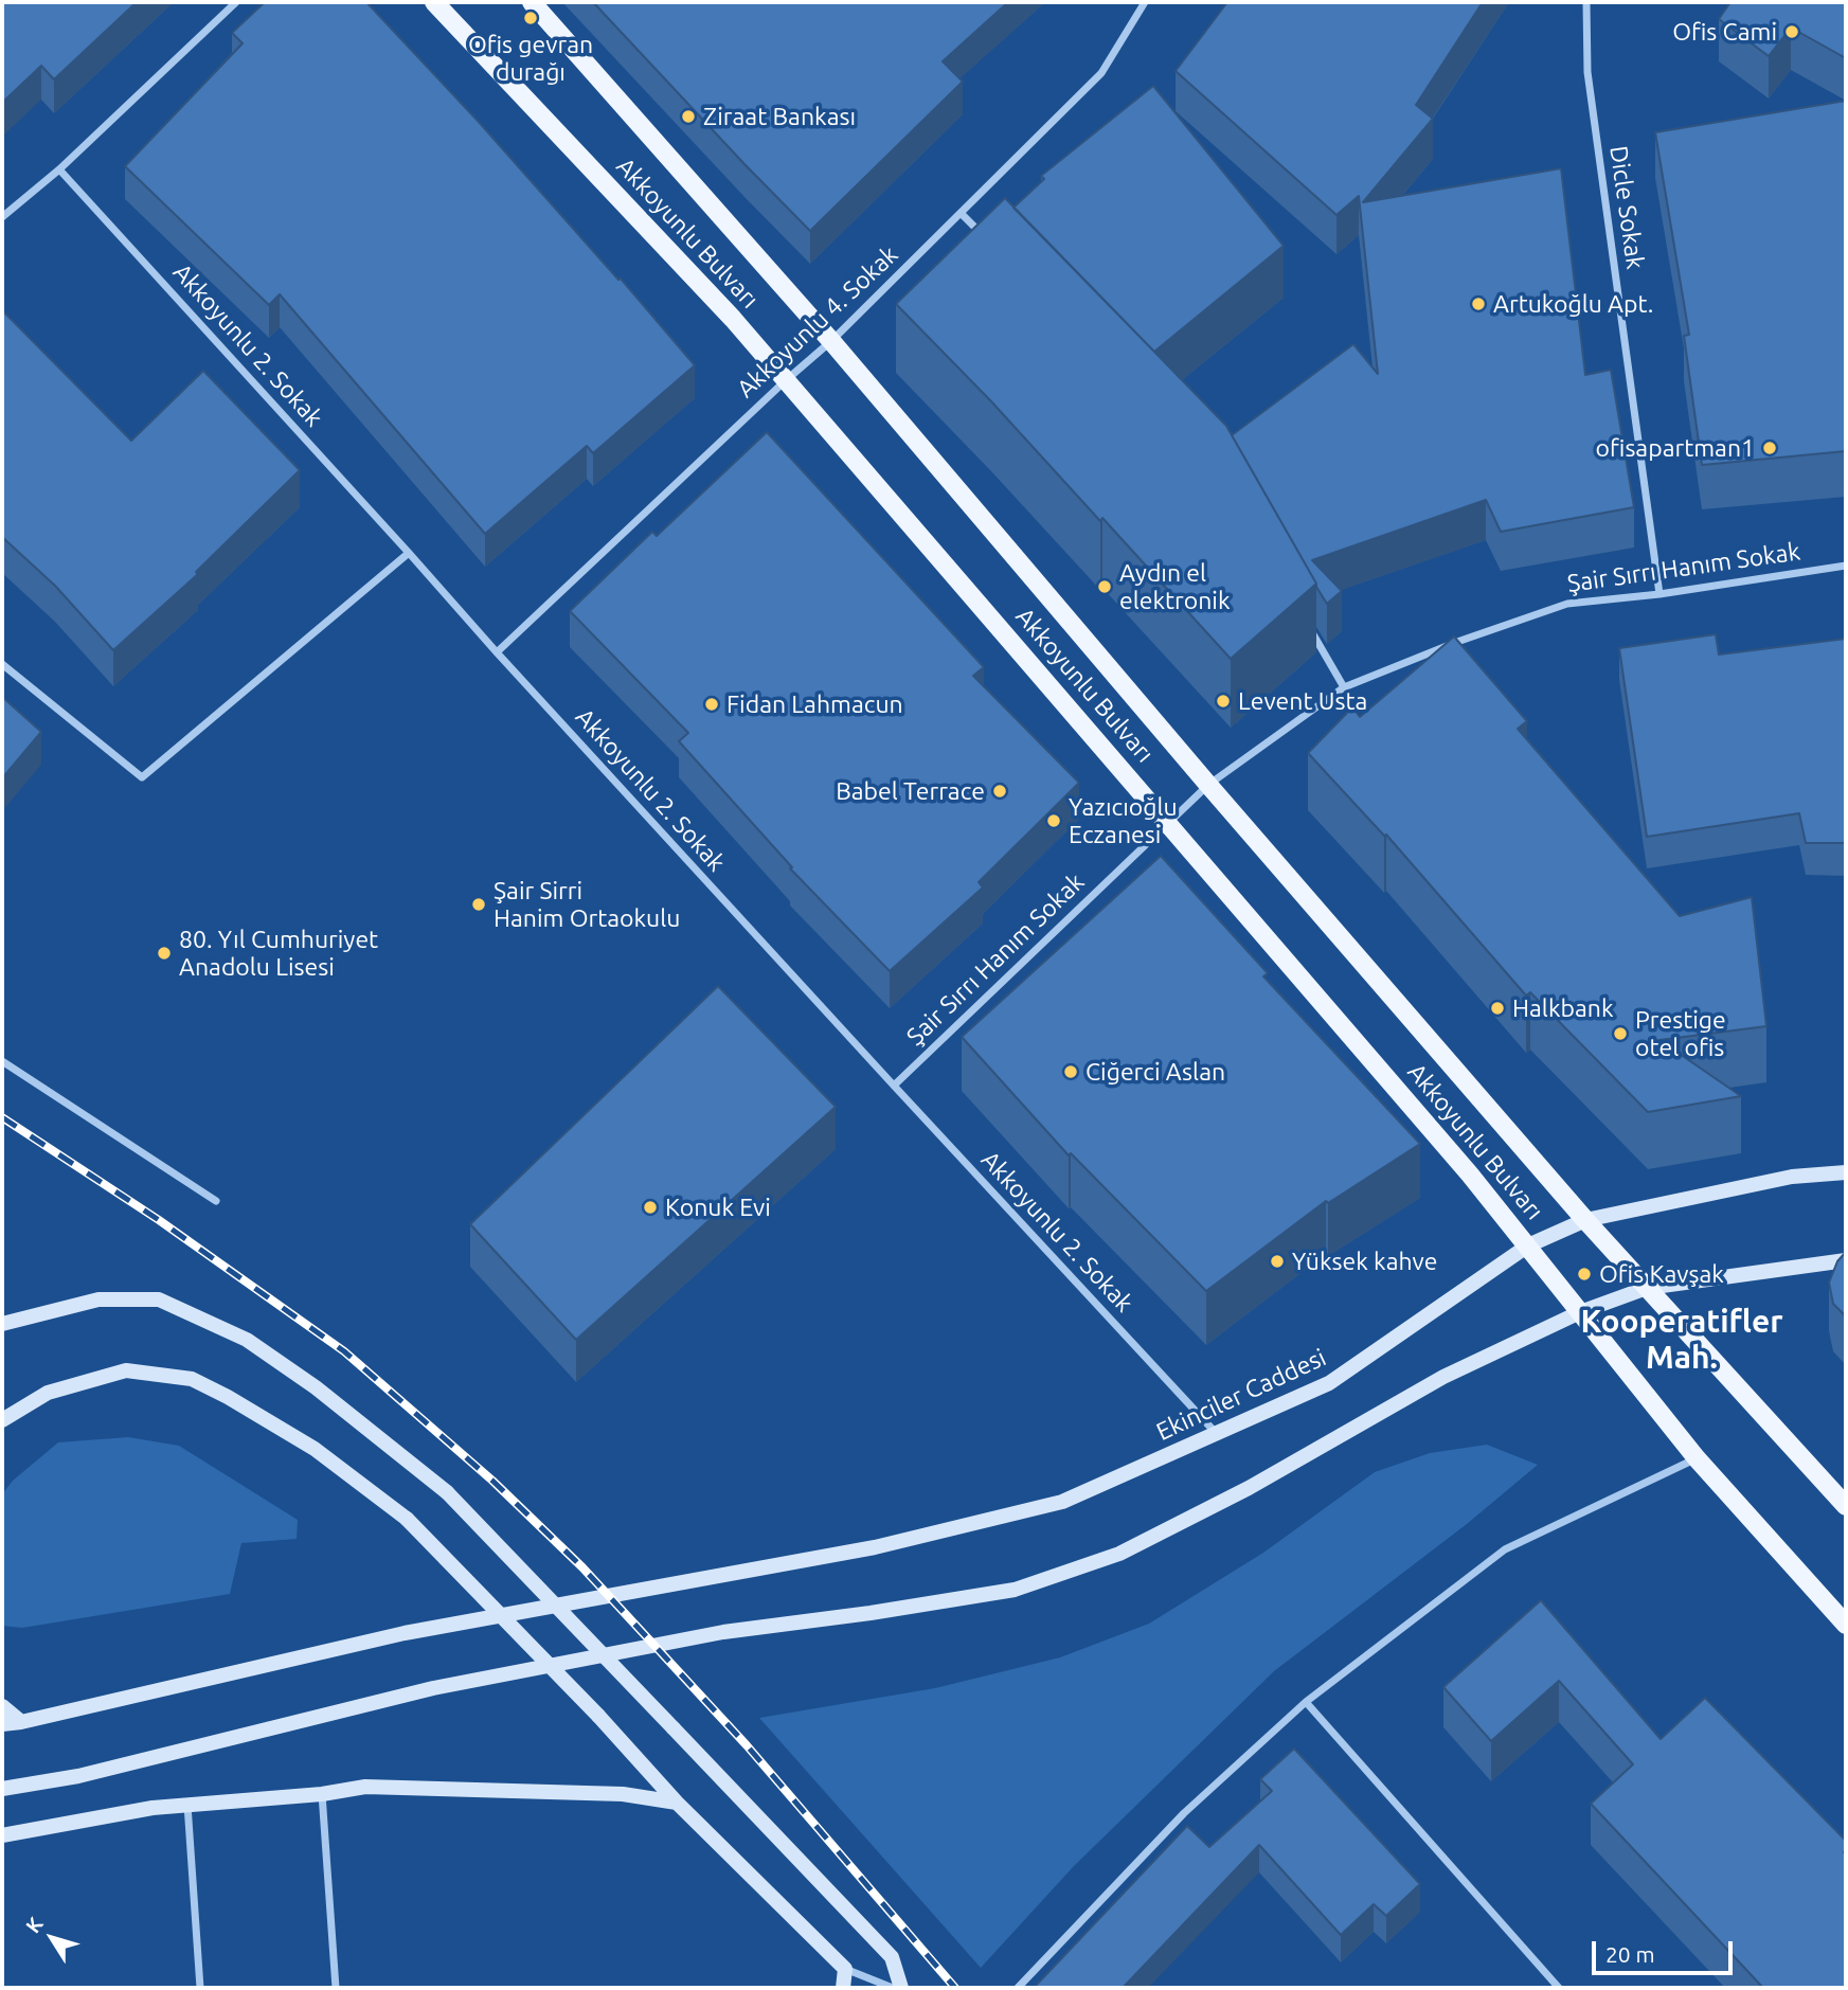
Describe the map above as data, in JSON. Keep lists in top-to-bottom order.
{
  "streets": {
    "main road": ["Akkoyunlu Bulvarı", "Ekinciler Caddesi"],
    "street": [
      "Dicle Sokak",
      "Akkoyunlu 4. Sokak",
      "Akkoyunlu 2. Sokak",
      "Şair Sırrı Hanım Sokak"
    ]
  },
  "crossings": [
    ["Dicle Sokak", "Şair Sırrı Hanım Sokak"],
    ["Akkoyunlu Bulvarı", "Akkoyunlu 4. Sokak"],
    ["Akkoyunlu Bulvarı", "Şair Sırrı Hanım Sokak"],
    ["Akkoyunlu Bulvarı", "Ekinciler Caddesi"],
    ["Akkoyunlu 4. Sokak", "Akkoyunlu 2. Sokak"],
    ["Akkoyunlu 2. Sokak", "Şair Sırrı Hanım Sokak"],
    ["Akkoyunlu 2. Sokak", "Ekinciler Caddesi"]
  ],
  "districts": ["Kooperatifler Mah."],
  "places": [
    "Ofis gevran durağı",
    "Ofis Cami",
    "Ziraat Bankası",
    "Artukoğlu Apt.",
    "ofisapartman1",
    "Aydın el elektronik",
    "Levent Usta",
    "Fidan Lahmacun",
    "Babel Terrace",
    "Yazıcıoğlu Eczanesi",
    "Şair Sirri Hanim Ortaokulu",
    "80. Yıl Cumhuriyet Anadolu Lisesi",
    "Halkbank",
    "Prestige otel ofis",
    "Ciğerci Aslan",
    "Konuk Evi",
    "Yüksek kahve",
    "Ofis Kavşak"
  ],
  "scale_bar": "20 m",
  "north": "top left"
}
